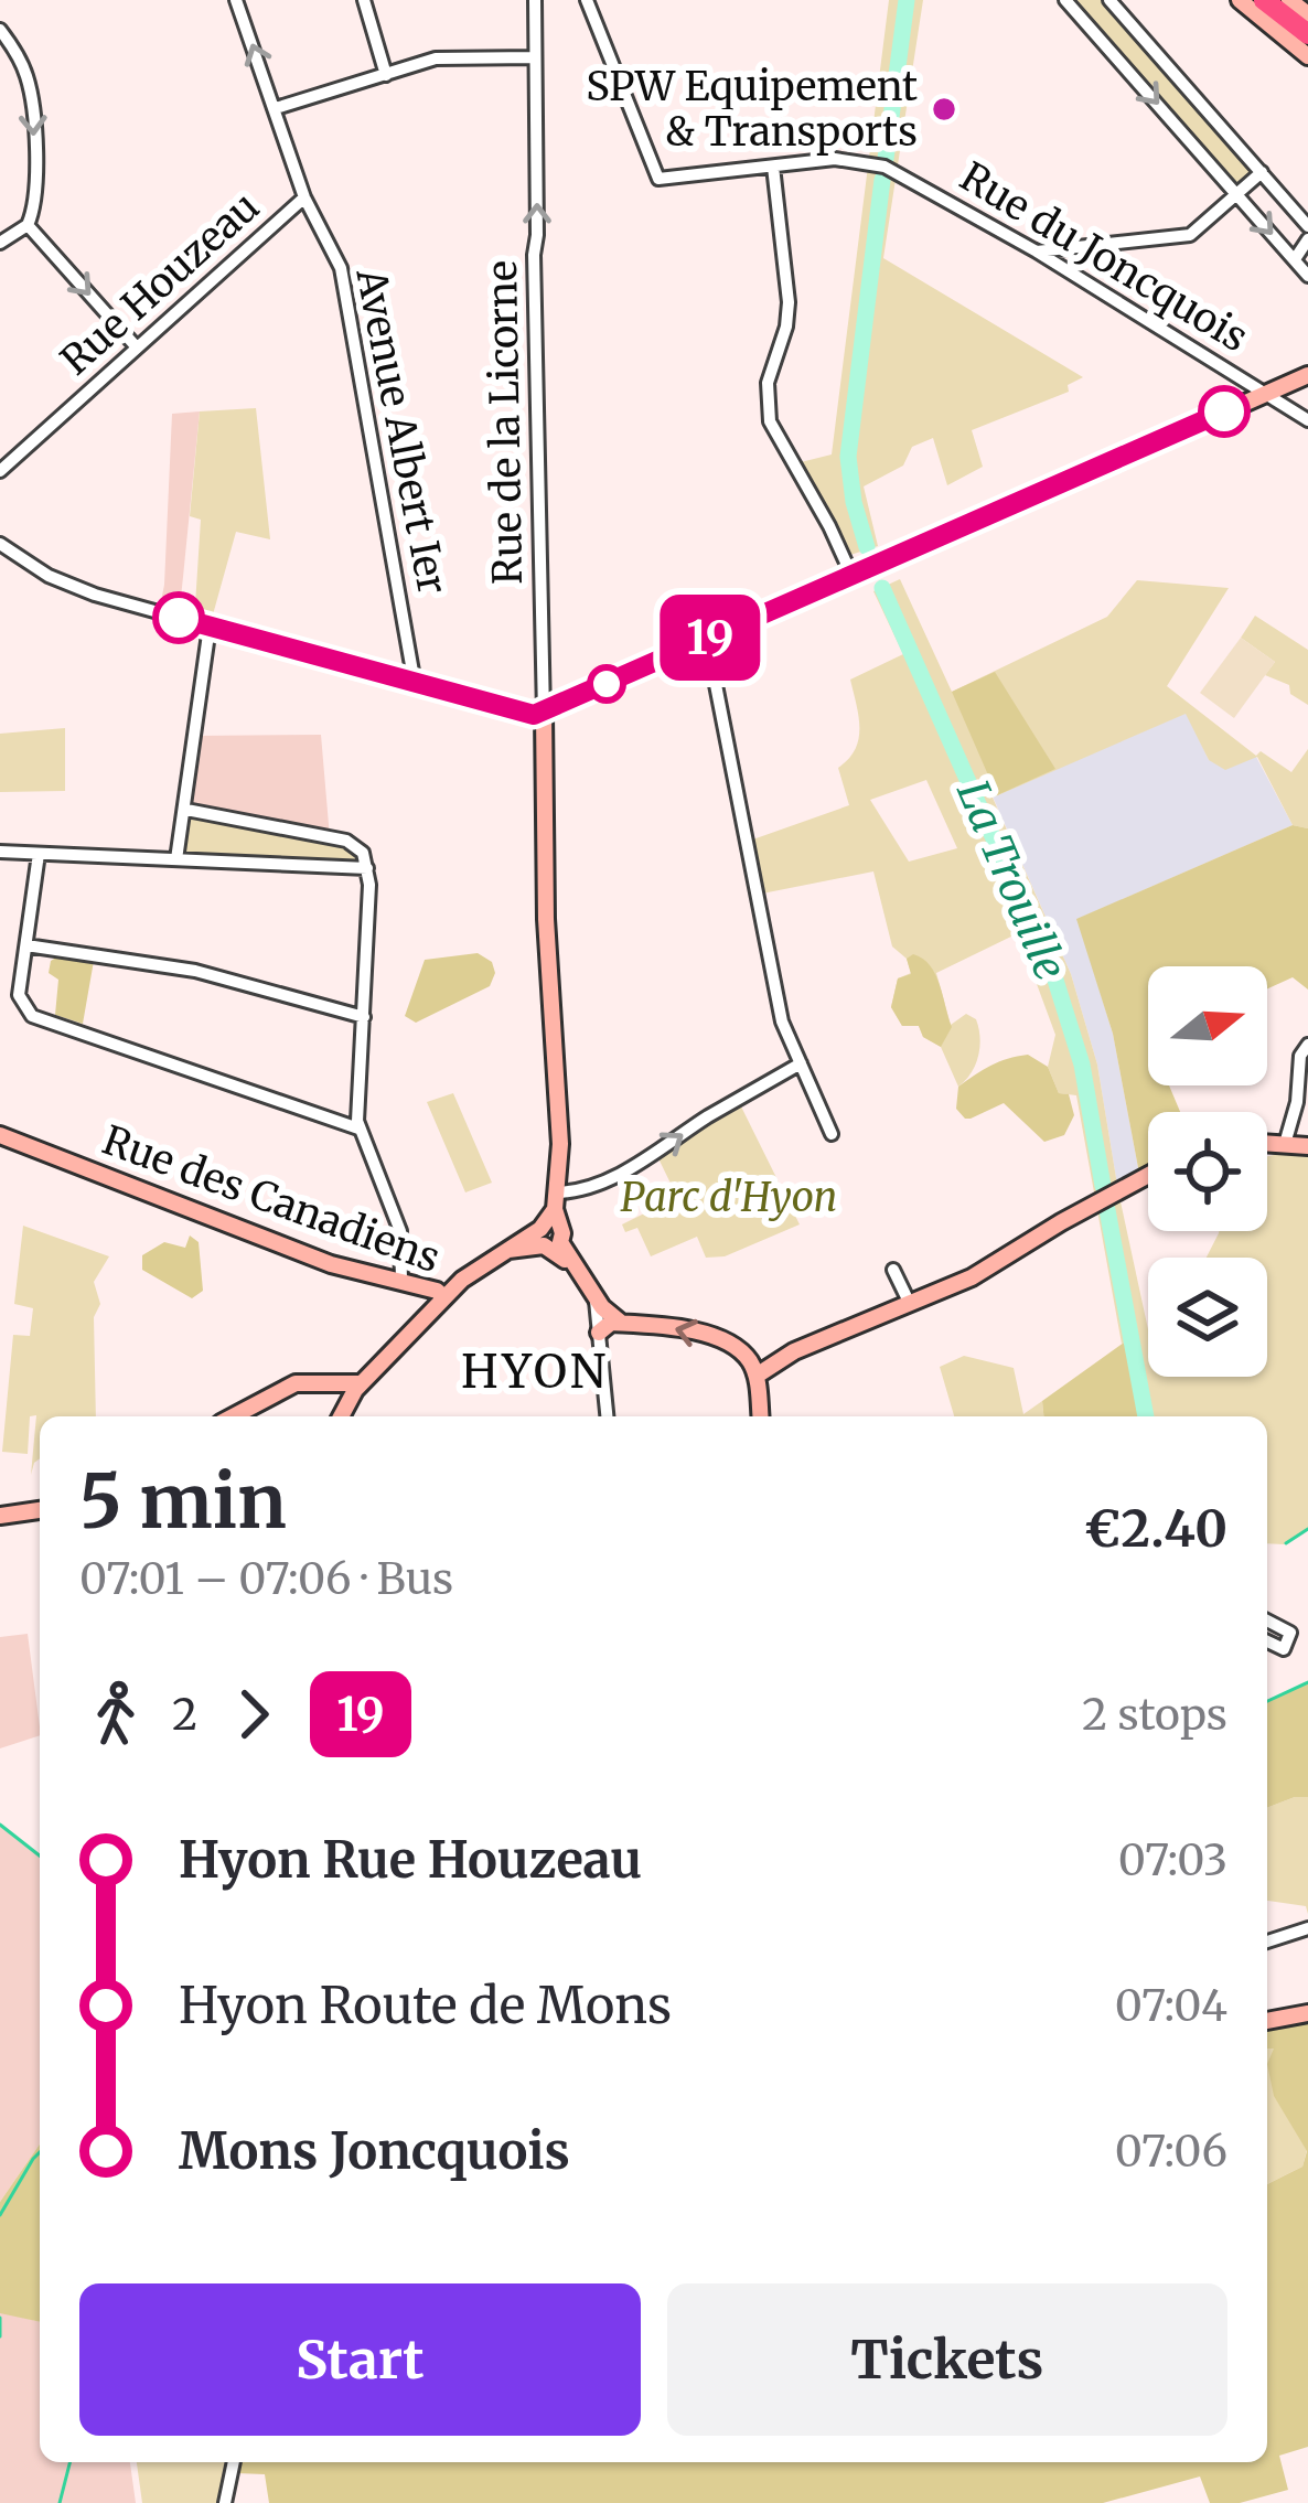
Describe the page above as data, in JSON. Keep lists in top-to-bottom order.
{
  "streets": {
    "street": [
      "Rue du Joncquois",
      "Rue Houzeau",
      "Rue de la Licorne",
      "Avenue Albert Ier",
      "Rue des Canadiens"
    ]
  },
  "crossings": [
    ["Rue Houzeau", "Avenue Albert Ier"]
  ],
  "one_way": ["Rue de la Licorne"],
  "districts": ["HYON"],
  "water": ["La Trouille"],
  "parks": ["Parc d'Hyon"],
  "places": ["SPW Equipement & Transports"],
  "lines": ["bus line 19"],
  "north": "right",
  "page": {
    "on_map": "19",
    "heading": ["5 min", "07:01 – 07:06 · Bus", "€2.40"],
    "legs": ["2", "19", "2 stops"],
    "list": [
      {
        "name": "Hyon Rue Houzeau",
        "value": "07:03"
      },
      {
        "name": "Hyon Route de Mons",
        "value": "07:04"
      },
      {
        "name": "Mons Joncquois",
        "value": "07:06"
      }
    ],
    "buttons": ["Start", "Tickets"]
  }
}
